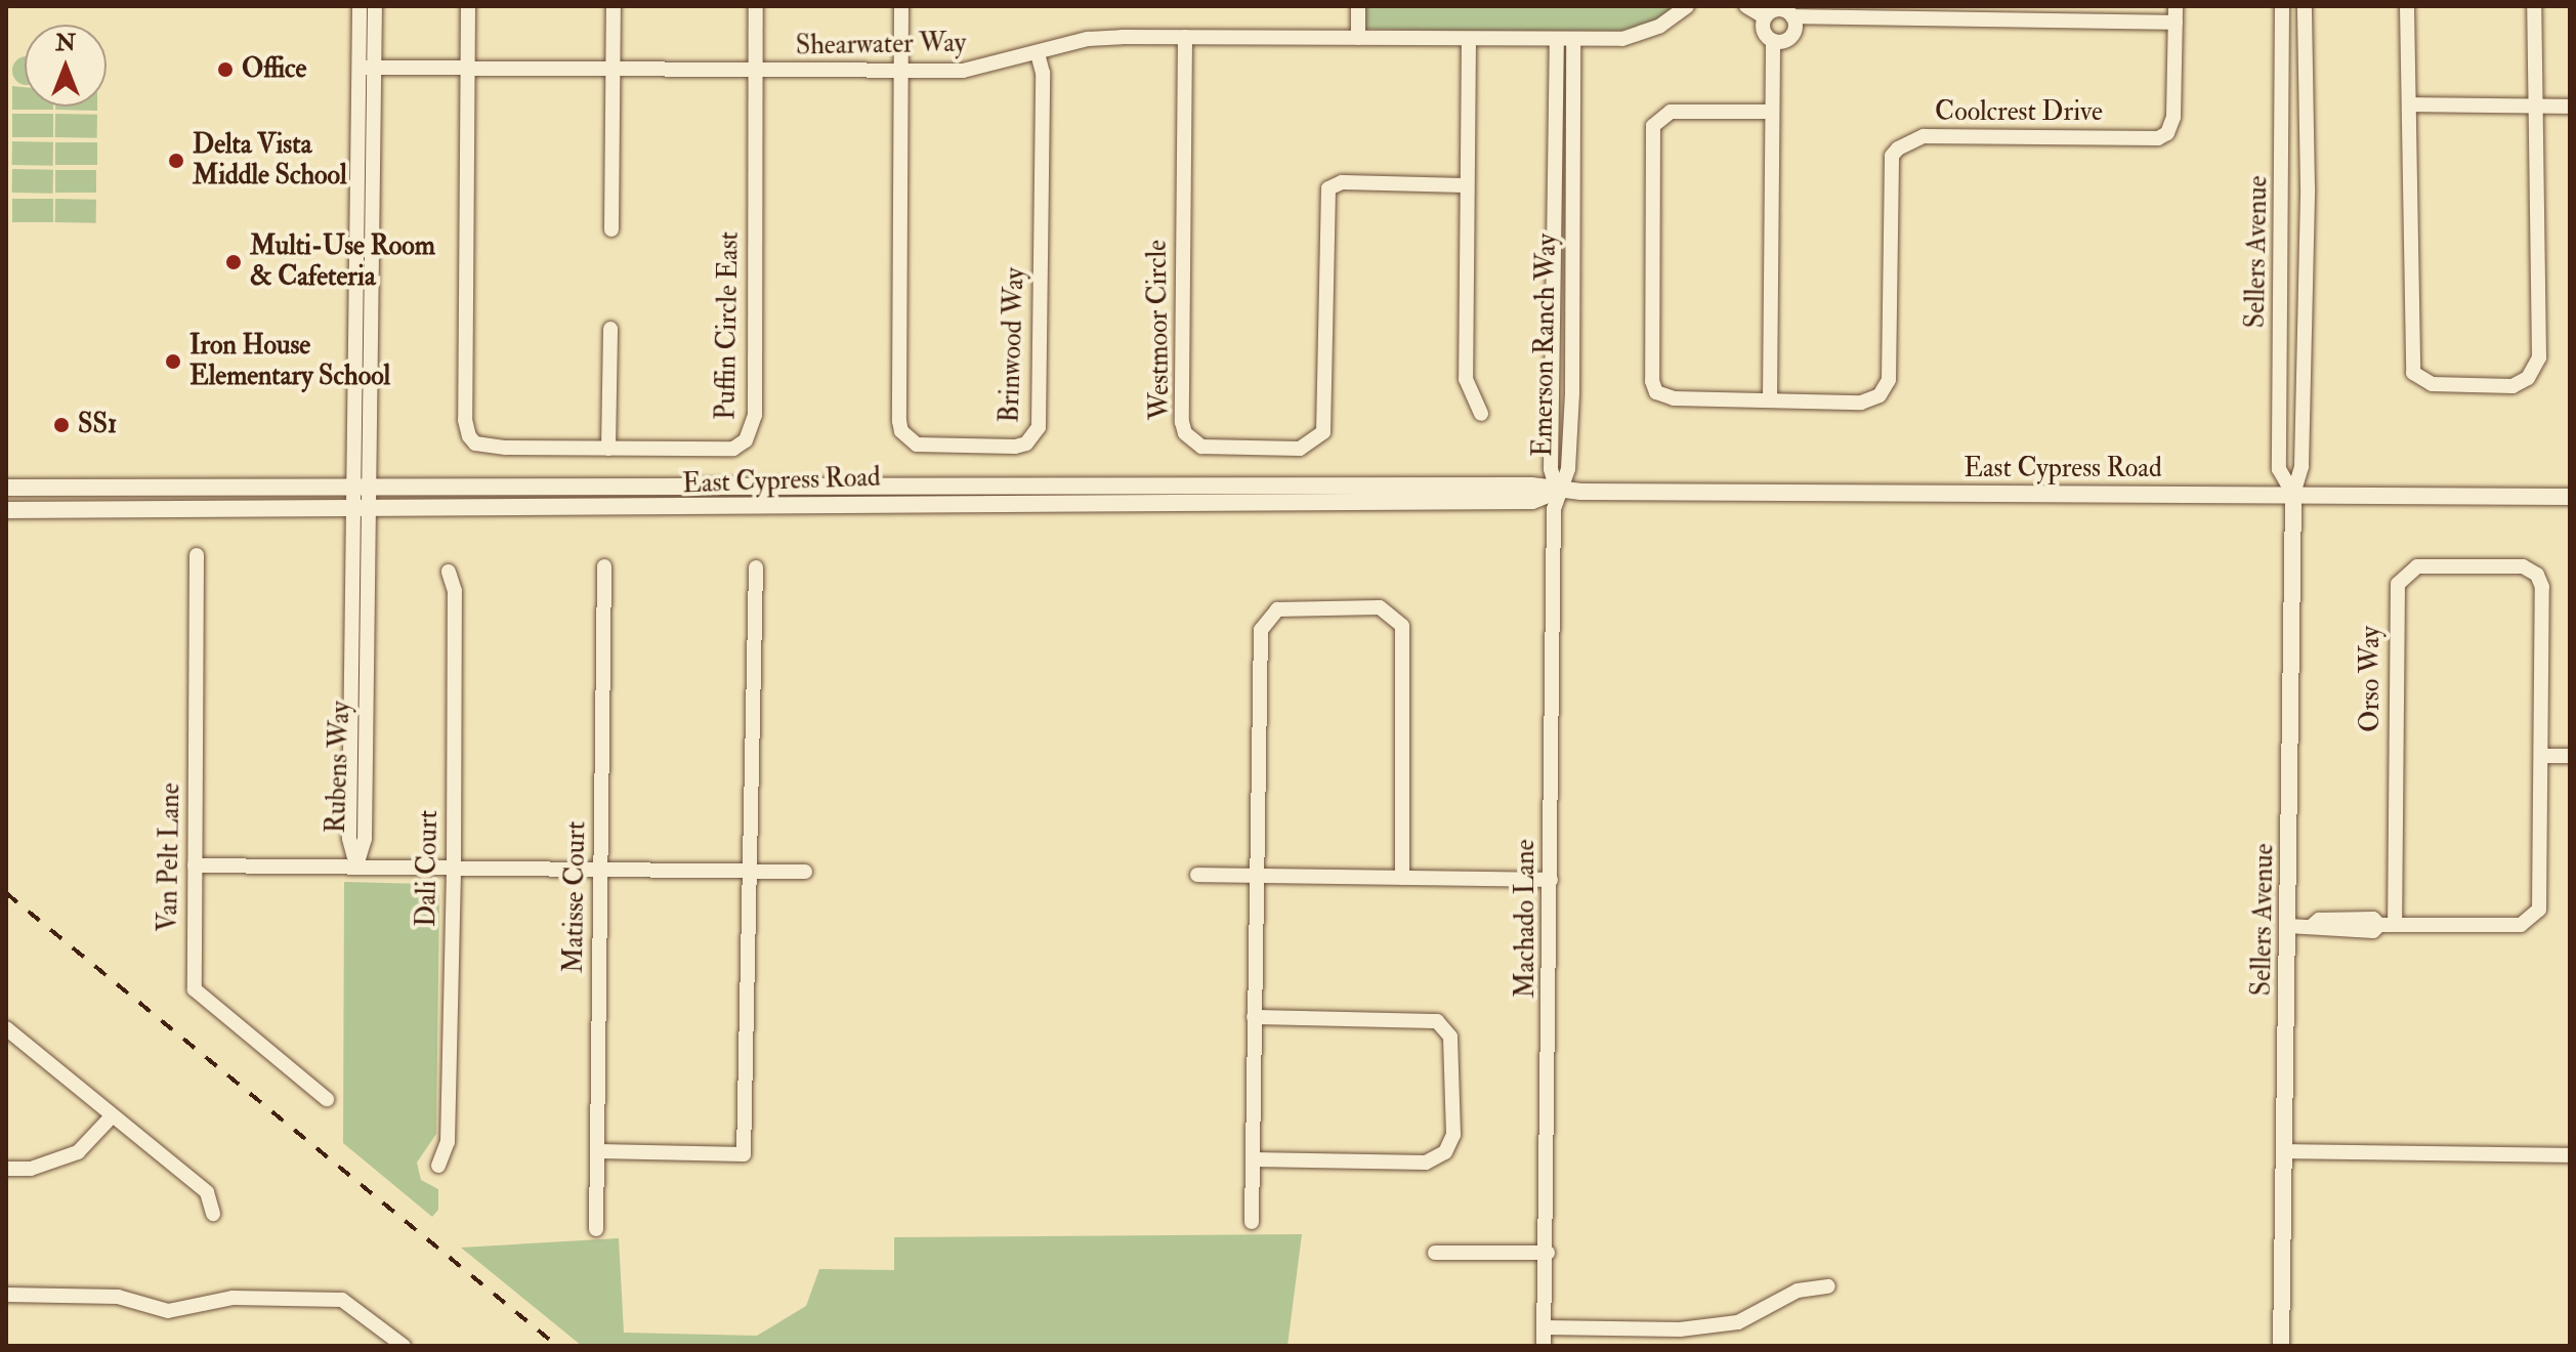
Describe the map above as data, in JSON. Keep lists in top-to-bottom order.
{
  "streets": {
    "street": [
      "Shearwater Way",
      "Coolcrest Drive",
      "Sellers Avenue",
      "Puffin Circle East",
      "Westmoor Circle",
      "Brinwood Way",
      "Emerson Ranch Way",
      "East Cypress Road",
      "Orso Way",
      "Rubens Way",
      "Van Pelt Lane",
      "Dali Court",
      "Matisse Court",
      "Machado Lane"
    ]
  },
  "crossings": [
    ["Shearwater Way", "Puffin Circle East"],
    ["Shearwater Way", "Westmoor Circle"],
    ["Shearwater Way", "Brinwood Way"],
    ["Shearwater Way", "Emerson Ranch Way"],
    ["Sellers Avenue", "East Cypress Road"],
    ["Emerson Ranch Way", "East Cypress Road"],
    ["Emerson Ranch Way", "Machado Lane"],
    ["East Cypress Road", "Rubens Way"],
    ["East Cypress Road", "Machado Lane"]
  ],
  "places": [
    "Office",
    "Delta Vista Middle School",
    "Multi-Use Room & Cafeteria",
    "Iron House Elementary School",
    "SS1"
  ],
  "north": "top"
}
